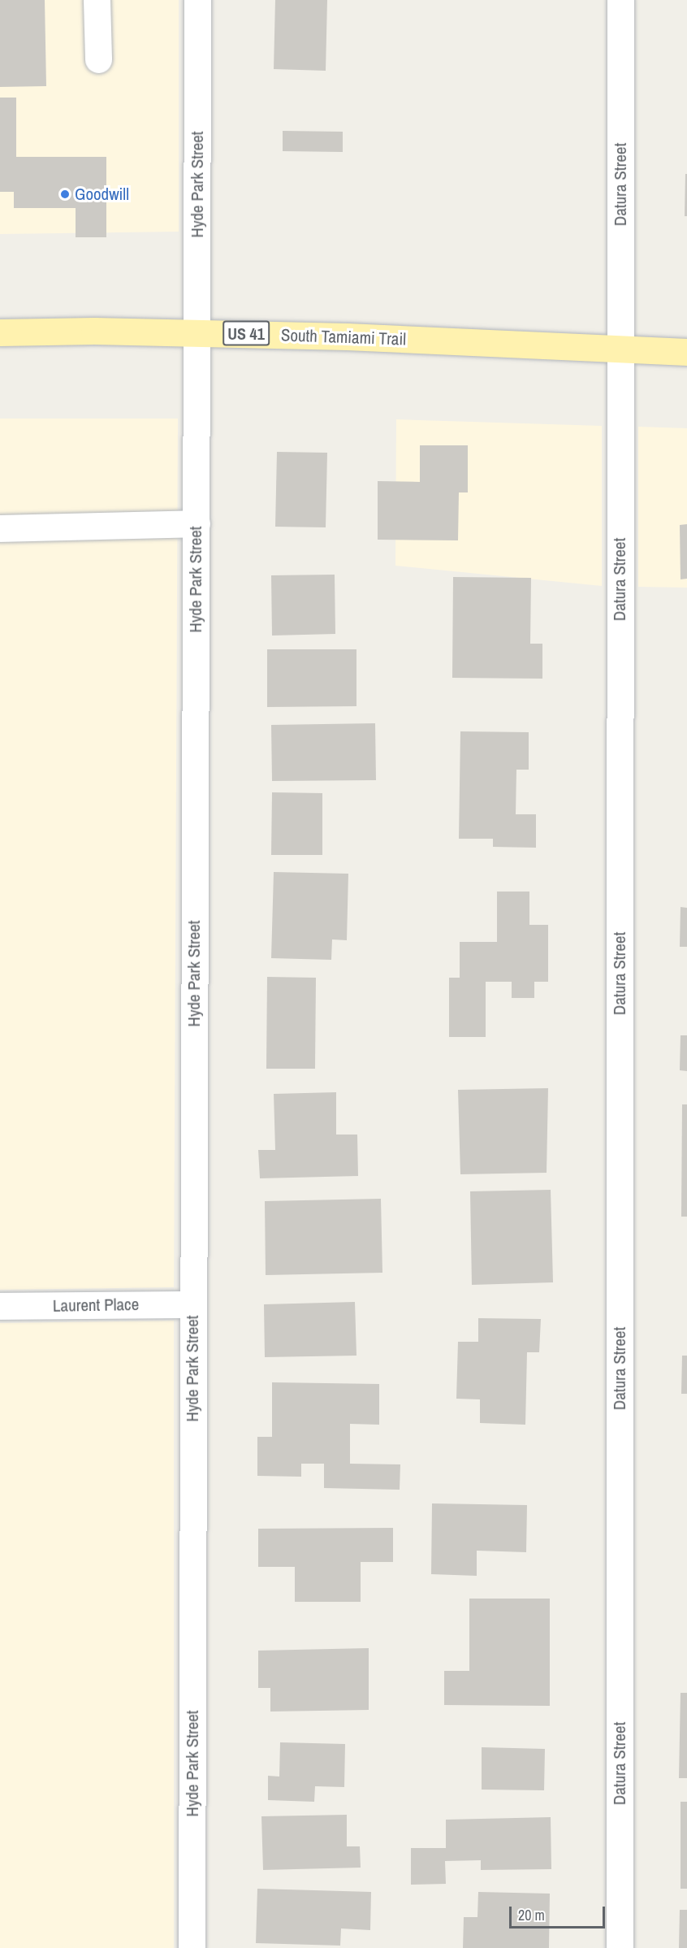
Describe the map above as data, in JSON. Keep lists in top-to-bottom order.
{
  "streets": {
    "main road": ["US 41", "South Tamiami Trail"],
    "street": ["Hyde Park Street", "Datura Street", "Laurent Place"]
  },
  "crossings": [
    ["Hyde Park Street", "South Tamiami Trail"],
    ["Hyde Park Street", "Laurent Place"],
    ["Datura Street", "South Tamiami Trail"]
  ],
  "places": ["Goodwill"],
  "scale_bar": "20 m"
}
